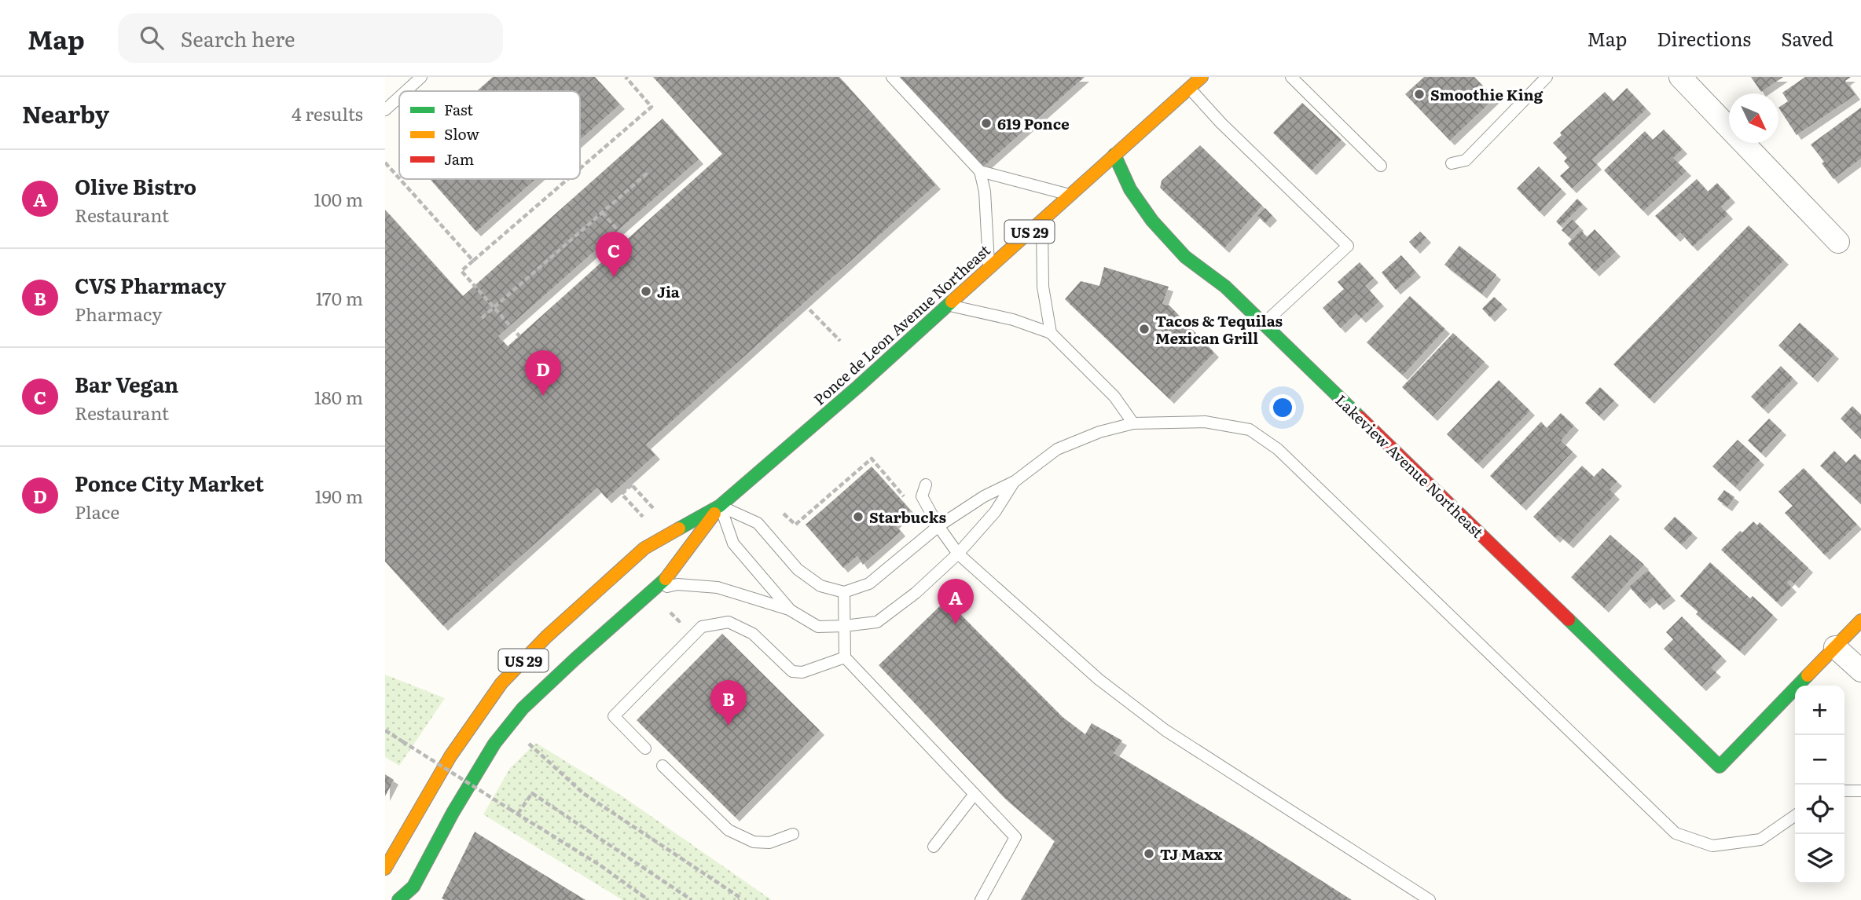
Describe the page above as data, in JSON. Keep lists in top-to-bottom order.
{
  "streets": {
    "main road": ["US 29", "Ponce de Leon Avenue Northeast", "Lakeview Avenue Northeast"]
  },
  "crossings": [
    ["Ponce de Leon Avenue Northeast", "Lakeview Avenue Northeast"]
  ],
  "places": [
    "Smoothie King",
    "619 Ponce",
    "Jia",
    "Tacos & Tequilas Mexican Grill",
    "Starbucks",
    "TJ Maxx"
  ],
  "legend": ["Fast", "Slow", "Jam"],
  "north": "bottom right",
  "page": {
    "header": "Map",
    "search": "Search here",
    "nav": ["Map", "Directions", "Saved"],
    "heading": ["Nearby", "4 results"],
    "list": [
      {
        "mark": "A",
        "name": "Olive Bistro",
        "note": "Restaurant",
        "value": "100 m"
      },
      {
        "mark": "B",
        "name": "CVS Pharmacy",
        "note": "Pharmacy",
        "value": "170 m"
      },
      {
        "mark": "C",
        "name": "Bar Vegan",
        "note": "Restaurant",
        "value": "180 m"
      },
      {
        "mark": "D",
        "name": "Ponce City Market",
        "note": "Place",
        "value": "190 m"
      }
    ],
    "pins": [
      "C",
      "D",
      "A",
      "B"
    ],
    "map_buttons": ["+", "−"]
  }
}
